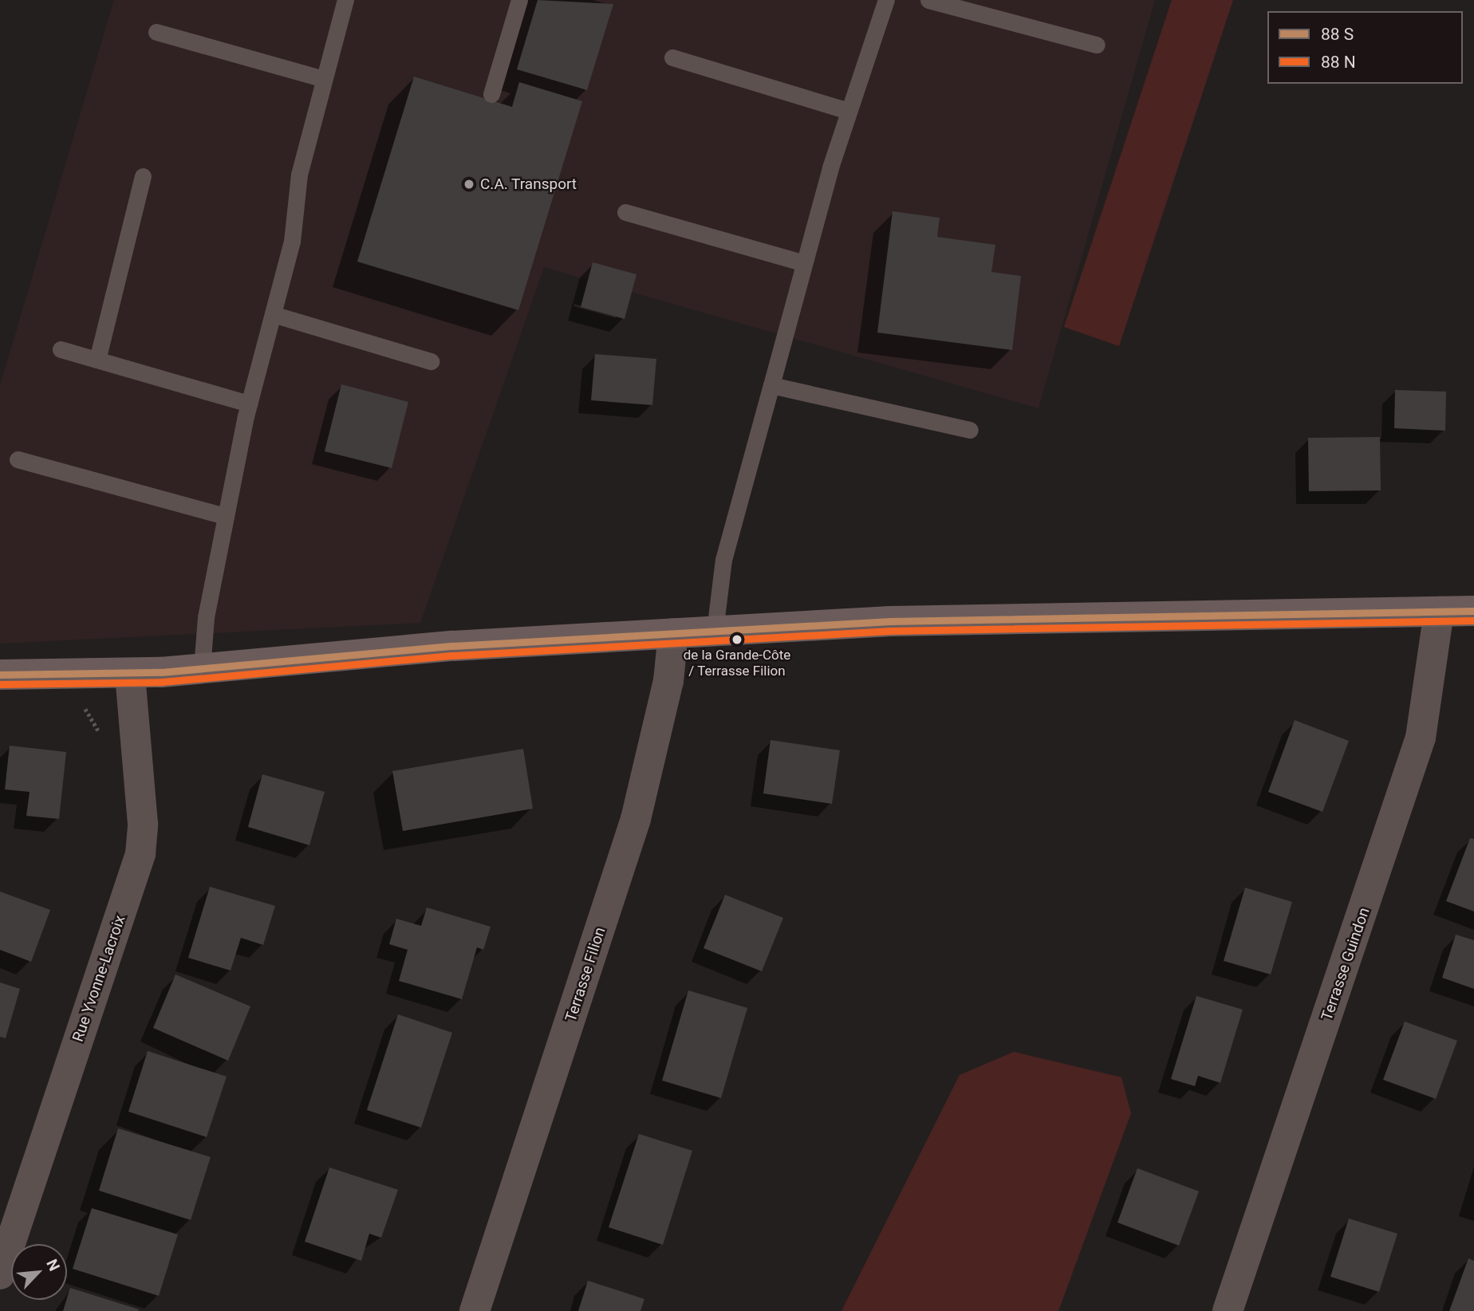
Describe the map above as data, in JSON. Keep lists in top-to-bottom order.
{
  "streets": {
    "street": ["Terrasse Guindon", "Terrasse Filion", "Rue Yvonne-Lacroix"]
  },
  "places": ["C.A. Transport", "de la Grande-Côte / Terrasse Filion"],
  "legend": ["88 S", "88 N"],
  "north": "top right"
}
